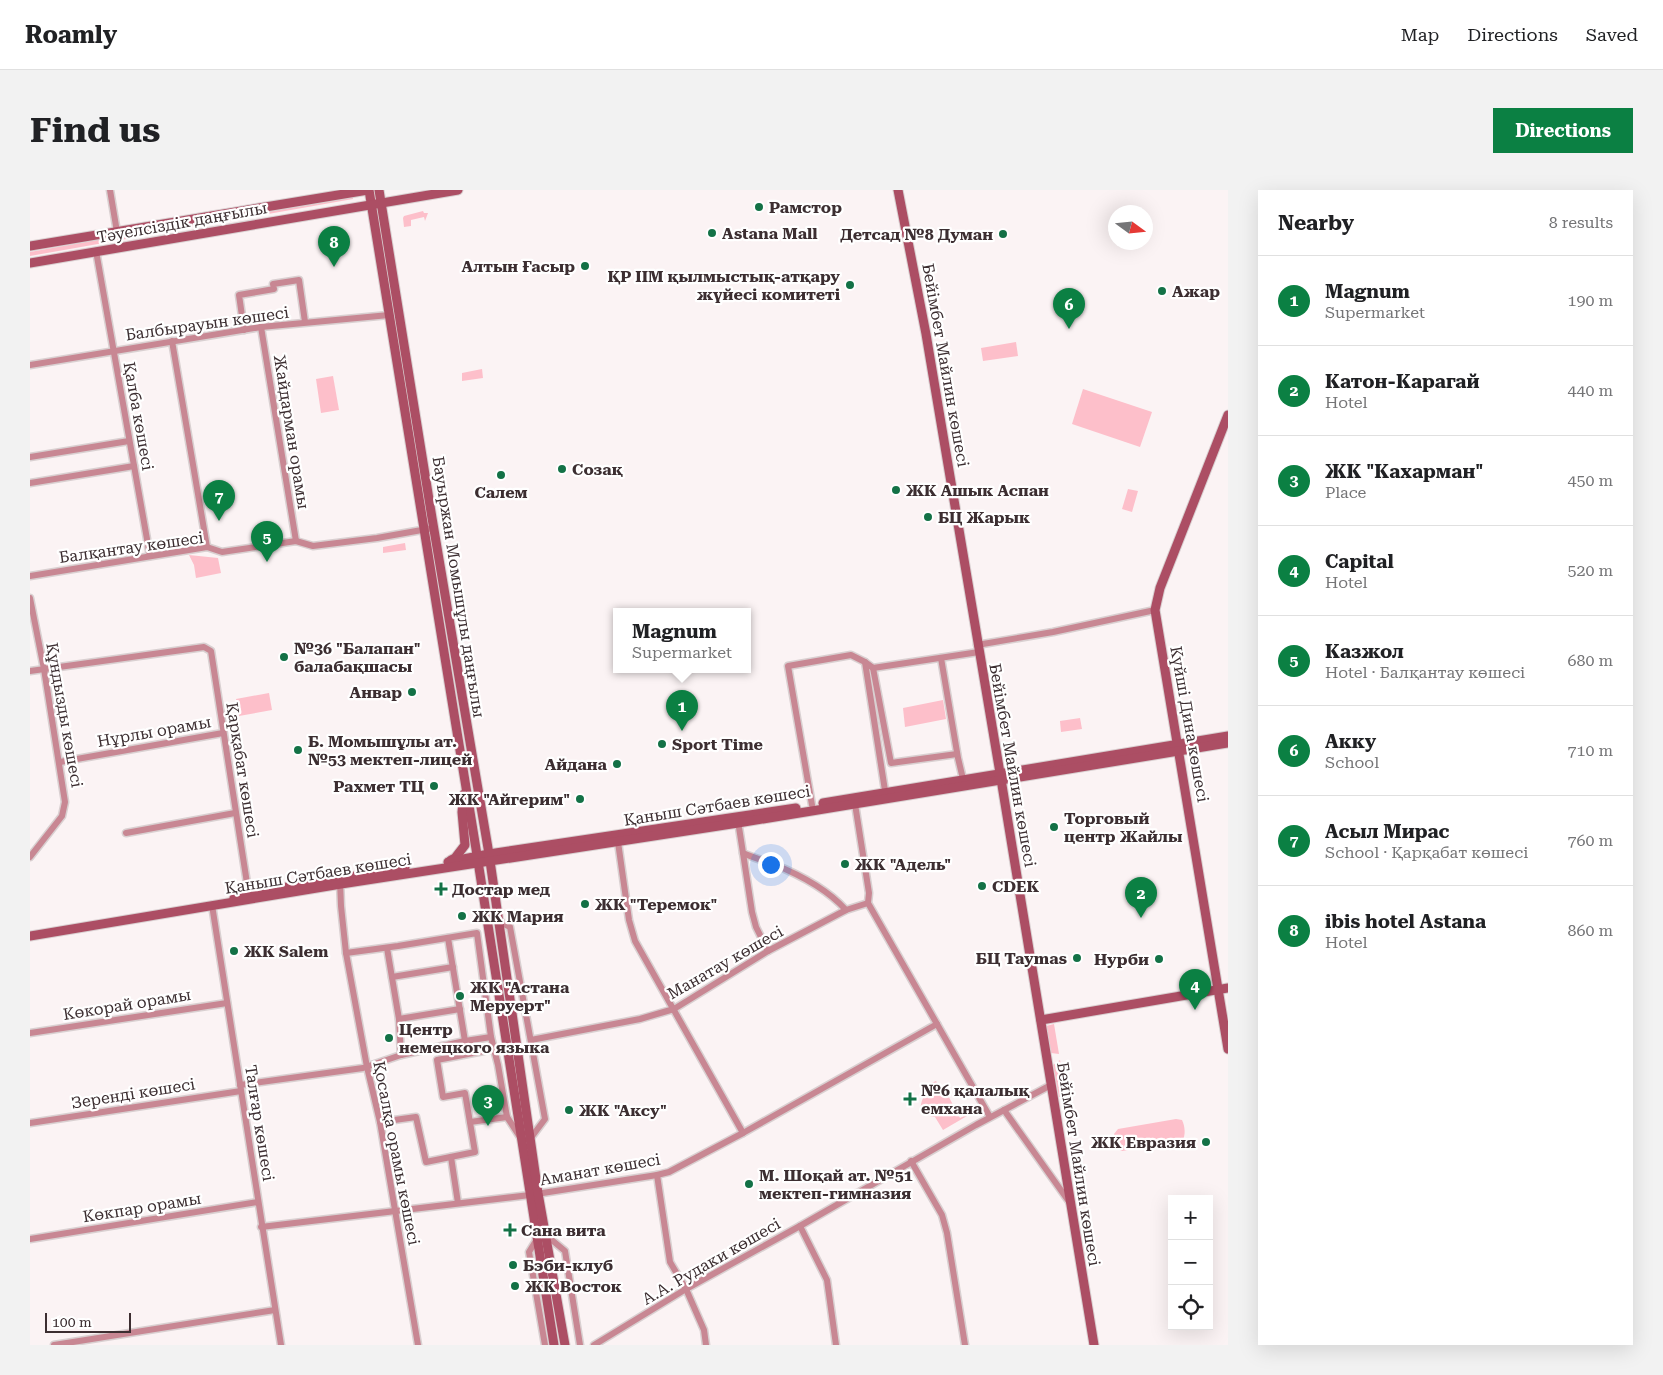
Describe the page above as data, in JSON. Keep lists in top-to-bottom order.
{
  "streets": {
    "main road": [
      "Тәуелсіздік даңғылы",
      "Бейімбет Майлин көшесі",
      "Бауыржан Момышұлы даңғылы",
      "Күйші Дина көшесі",
      "Қаныш Сәтбаев көшесі"
    ],
    "street": [
      "Балбырауын көшесі",
      "Қалба көшесі",
      "Жайдарман орамы",
      "Балқантау көшесі",
      "Құндызды көшесі",
      "Нұрлы орамы",
      "Қарқабат көшесі",
      "Манатау көшесі",
      "Көкорай орамы",
      "Зеренді көшесі",
      "Талғар көшесі",
      "Қосалқа орамы көшесі",
      "Аманат көшесі",
      "Көкпар орамы",
      "А.А. Рудаки көшесі"
    ]
  },
  "crossings": [
    ["Тәуелсіздік даңғылы", "Қалба көшесі"],
    ["Тәуелсіздік даңғылы", "Бауыржан Момышұлы даңғылы"],
    ["Балбырауын көшесі", "Қалба көшесі"],
    ["Балбырауын көшесі", "Жайдарман орамы"],
    ["Балбырауын көшесі", "Бауыржан Момышұлы даңғылы"],
    ["Бейімбет Майлин көшесі", "Қаныш Сәтбаев көшесі"],
    ["Бейімбет Майлин көшесі", "А.А. Рудаки көшесі"],
    ["Қалба көшесі", "Балқантау көшесі"],
    ["Жайдарман орамы", "Балқантау көшесі"],
    ["Балқантау көшесі", "Бауыржан Момышұлы даңғылы"],
    ["Бауыржан Момышұлы даңғылы", "Қаныш Сәтбаев көшесі"],
    ["Бауыржан Момышұлы даңғылы", "Аманат көшесі"],
    ["Құндызды көшесі", "Нұрлы орамы"],
    ["Құндызды көшесі", "Қарқабат көшесі"],
    ["Күйші Дина көшесі", "Қаныш Сәтбаев көшесі"],
    ["Нұрлы орамы", "Қарқабат көшесі"],
    ["Қарқабат көшесі", "Қаныш Сәтбаев көшесі"],
    ["Қаныш Сәтбаев көшесі", "Талғар көшесі"],
    ["Қаныш Сәтбаев көшесі", "Қосалқа орамы көшесі"],
    ["Көкорай орамы", "Талғар көшесі"],
    ["Зеренді көшесі", "Талғар көшесі"],
    ["Зеренді көшесі", "Қосалқа орамы көшесі"],
    ["Талғар көшесі", "Аманат көшесі"],
    ["Талғар көшесі", "Көкпар орамы"],
    ["Қосалқа орамы көшесі", "Аманат көшесі"]
  ],
  "places": {
    "other": [
      "Рамстор",
      "Astana Mall",
      "Детсад №8 Думан",
      "Алтын Ғасыр",
      "ҚР ІІМ қылмыстық-атқару жүйесі комитеті",
      "Ажар",
      "Созақ",
      "Салем",
      "ЖК Ашык Аспан",
      "БЦ Жарык",
      "№36 \"Балапан\" балабақшасы",
      "Анвар",
      "Sport Time",
      "Б. Момышұлы ат. №53 мектеп-лицей",
      "Айдана",
      "Рахмет ТЦ",
      "ЖК \"Айгерим\"",
      "Торговый центр Жайлы",
      "ЖК \"Адель\"",
      "CDEK",
      "ЖК \"Теремок\"",
      "ЖК Мария",
      "ЖК Salem",
      "БЦ Taymas",
      "Нурби",
      "ЖК \"Астана Меруерт\"",
      "Центр немецкого языка",
      "ЖК \"Аксу\"",
      "ЖК Евразия",
      "М. Шоқай ат. №51 мектеп-гимназия",
      "Бэби-клуб",
      "ЖК Восток"
    ],
    "health": ["Достар мед", "№6 қалалық емхана", "Сана вита"]
  },
  "scale_bar": "100 m",
  "north": "right",
  "page": {
    "header": "Roamly",
    "nav": ["Map", "Directions", "Saved"],
    "buttons": "Directions",
    "title": "Find us",
    "heading": ["Nearby", "8 results"],
    "pins": [
      "8",
      "6",
      "7",
      "5",
      "1",
      "2",
      "4",
      "3"
    ],
    "list": [
      {
        "mark": "1",
        "name": "Magnum",
        "note": "Supermarket",
        "value": "190 m"
      },
      {
        "mark": "2",
        "name": "Катон-Карагай",
        "note": "Hotel",
        "value": "440 m"
      },
      {
        "mark": "3",
        "name": "ЖК \"Кахарман\"",
        "note": "Place",
        "value": "450 m"
      },
      {
        "mark": "4",
        "name": "Capital",
        "note": "Hotel",
        "value": "520 m"
      },
      {
        "mark": "5",
        "name": "Казжол",
        "note": "Hotel · Балқантау көшесі",
        "value": "680 m"
      },
      {
        "mark": "6",
        "name": "Акку",
        "note": "School",
        "value": "710 m"
      },
      {
        "mark": "7",
        "name": "Асыл Мирас",
        "note": "School · Қарқабат көшесі",
        "value": "760 m"
      },
      {
        "mark": "8",
        "name": "ibis hotel Astana",
        "note": "Hotel",
        "value": "860 m"
      }
    ],
    "popup": ["Magnum", "Supermarket"],
    "map_buttons": ["+", "−"],
    "scale": "100 m"
  }
}
